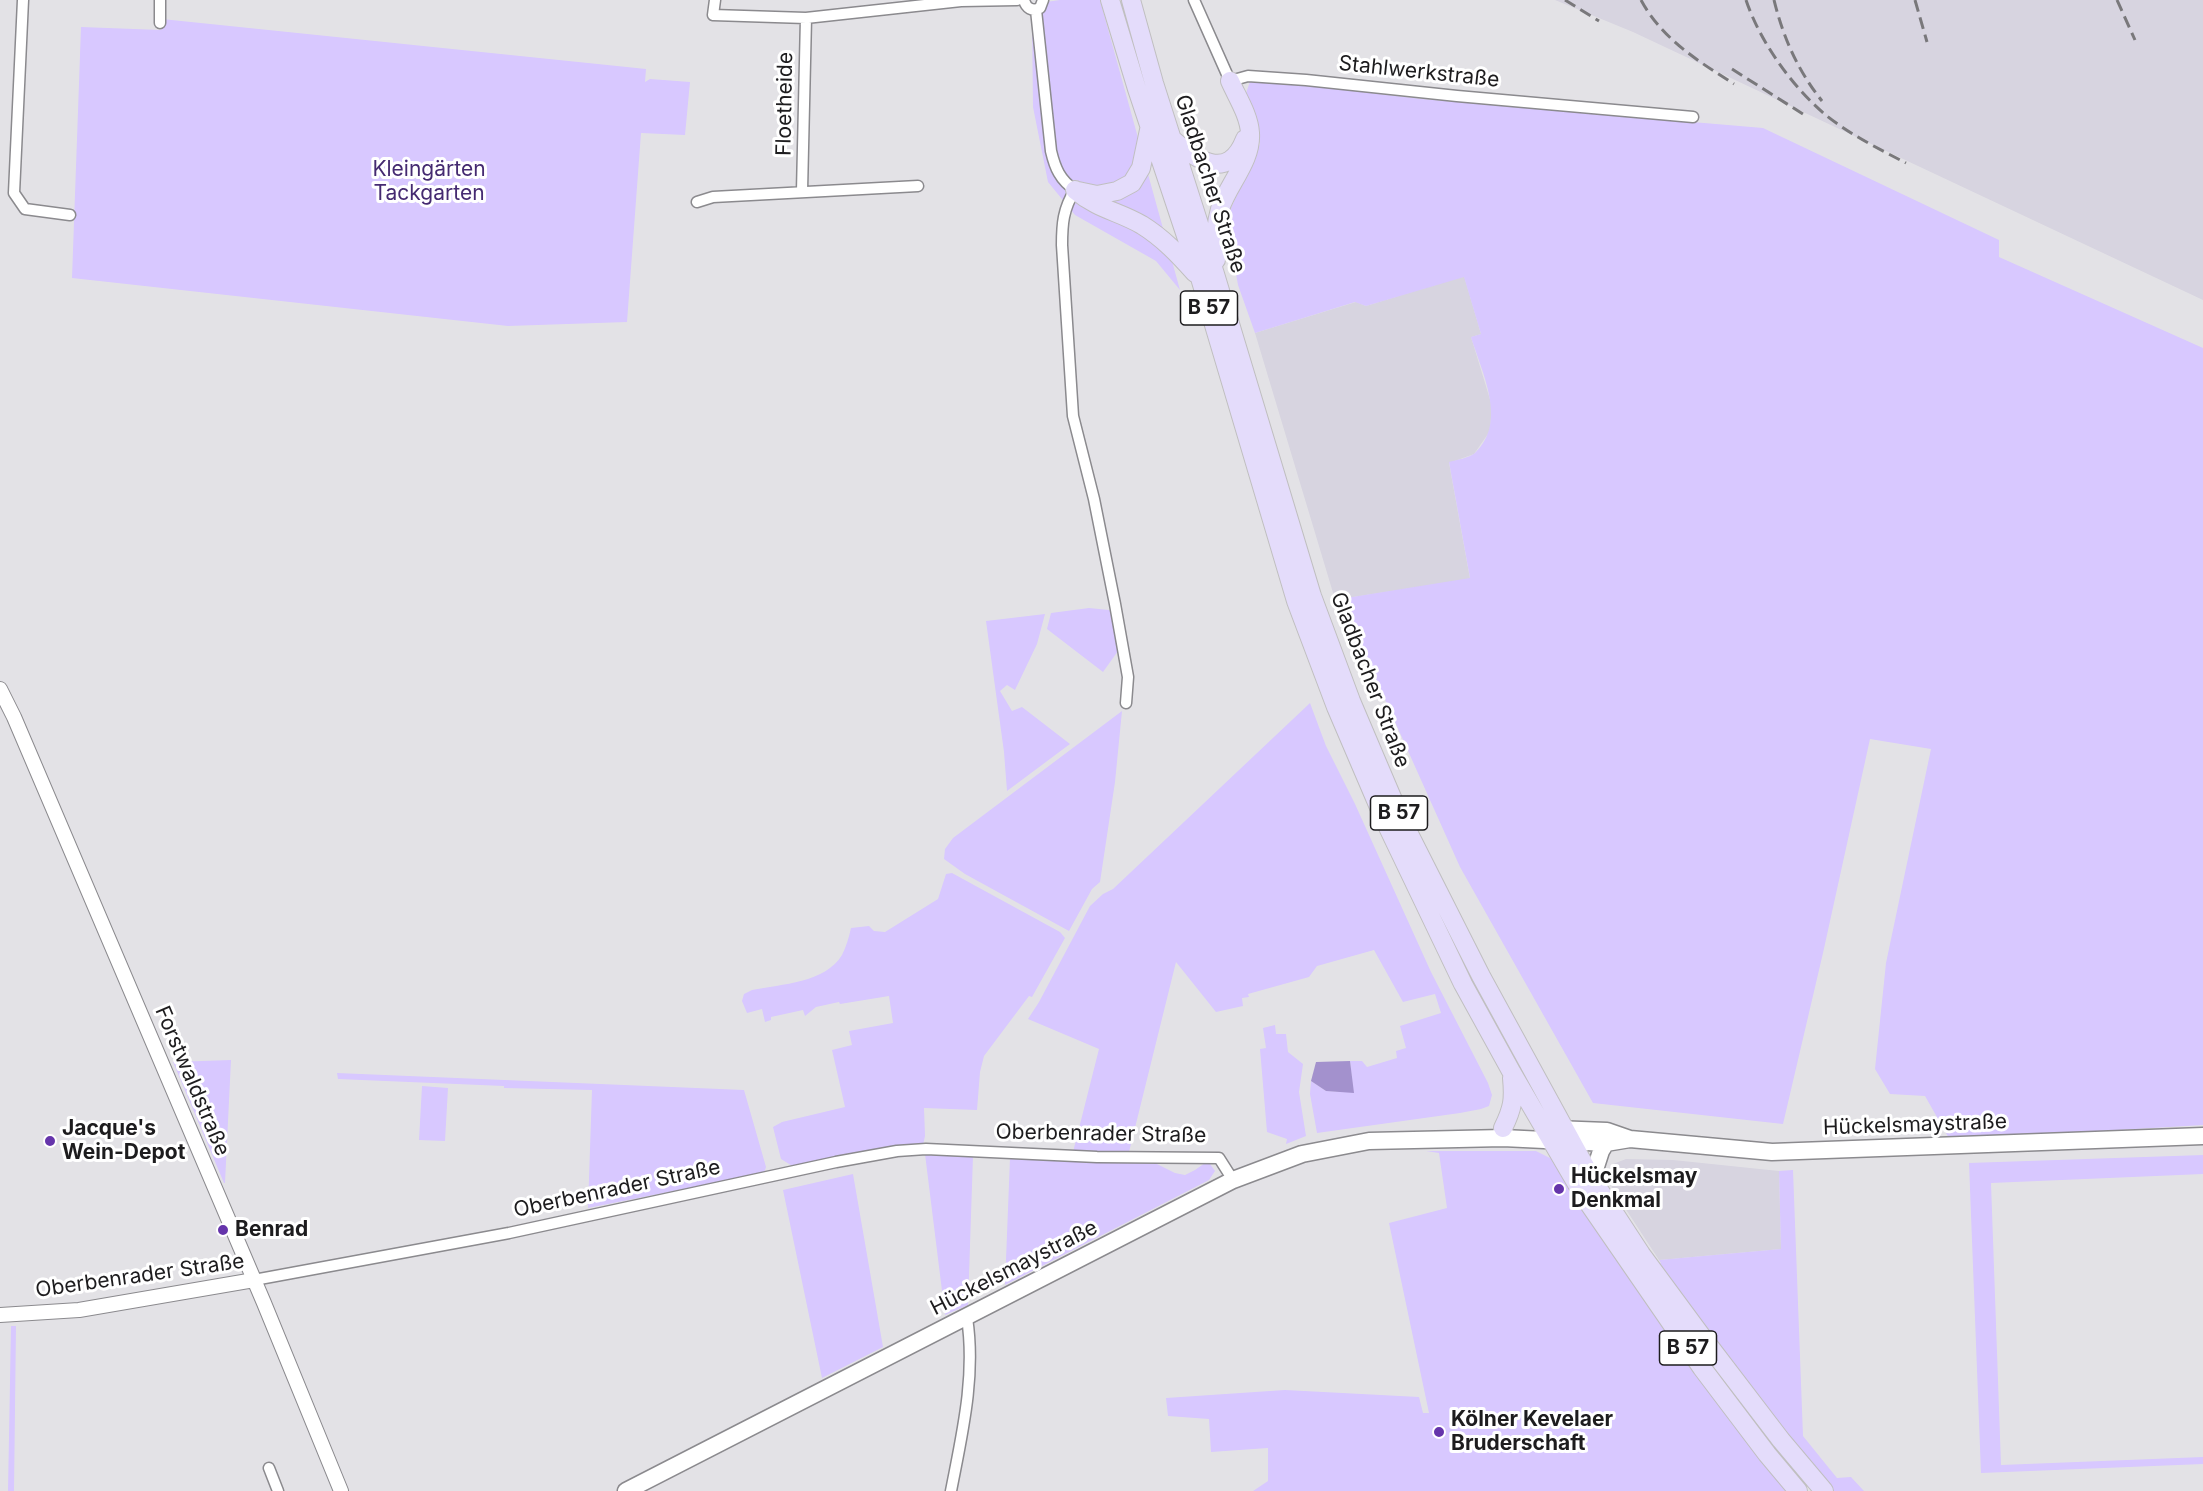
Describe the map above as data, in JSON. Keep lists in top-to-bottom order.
{
  "streets": {
    "main road": ["Gladbacher Straße", "B 57", "Hückelsmaystraße"],
    "street": [
      "Stahlwerkstraße",
      "Floetheide",
      "Forstwaldstraße",
      "Oberbenrader Straße"
    ]
  },
  "crossings": [
    ["Gladbacher Straße", "Hückelsmaystraße"],
    ["Forstwaldstraße", "Oberbenrader Straße"],
    ["Hückelsmaystraße", "Oberbenrader Straße"]
  ],
  "parks": ["Kleingärten Tackgarten"],
  "places": [
    "Jacque's Wein-Depot",
    "Hückelsmay Denkmal",
    "Benrad",
    "Kölner Kevelaer Bruderschaft"
  ]
}
